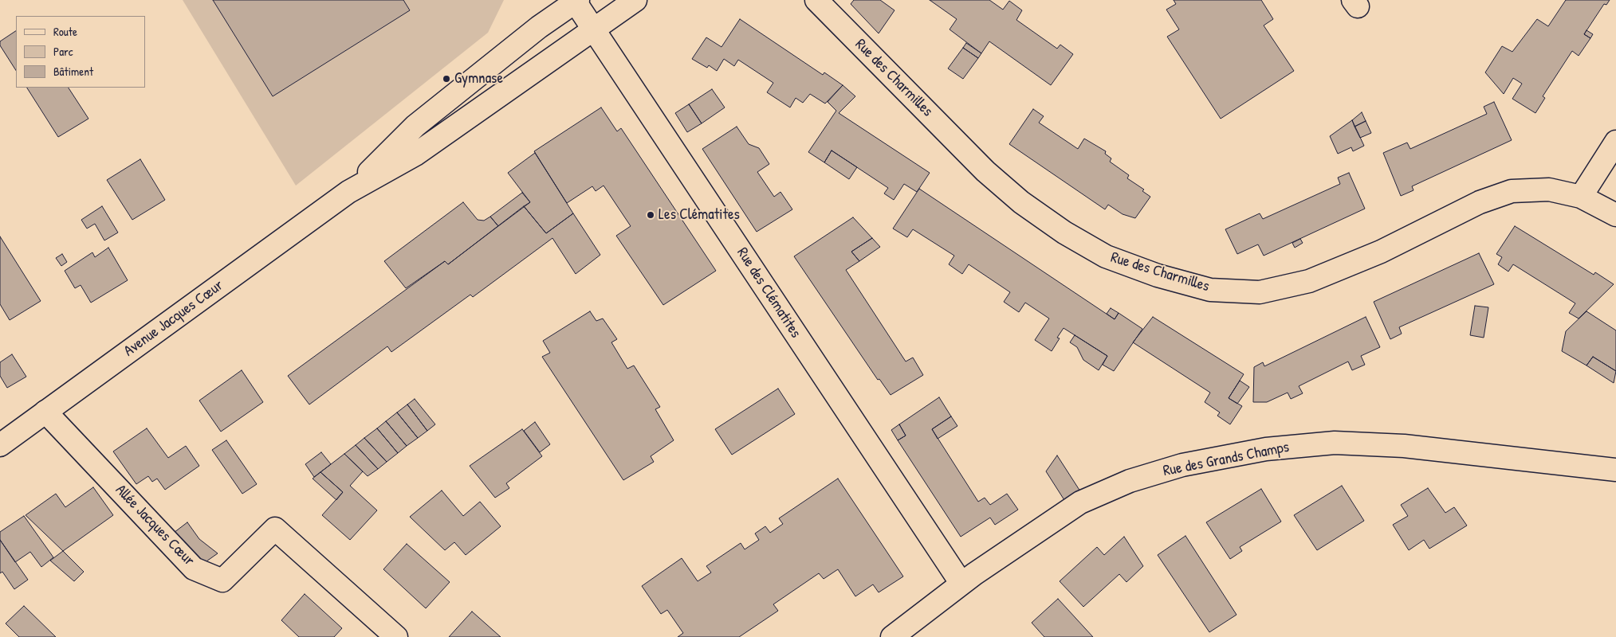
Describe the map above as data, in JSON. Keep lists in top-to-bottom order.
{
  "streets": {
    "street": [
      "Rue des Charmilles",
      "Rue des Clématites",
      "Avenue Jacques Cœur",
      "Rue des Grands Champs",
      "Allée Jacques Cœur"
    ]
  },
  "crossings": [
    ["Rue des Clématites", "Avenue Jacques Cœur"],
    ["Rue des Clématites", "Rue des Grands Champs"],
    ["Avenue Jacques Cœur", "Allée Jacques Cœur"]
  ],
  "places": ["Gymnase", "Les Clématites"],
  "legend": ["Route", "Parc", "Bâtiment"]
}
